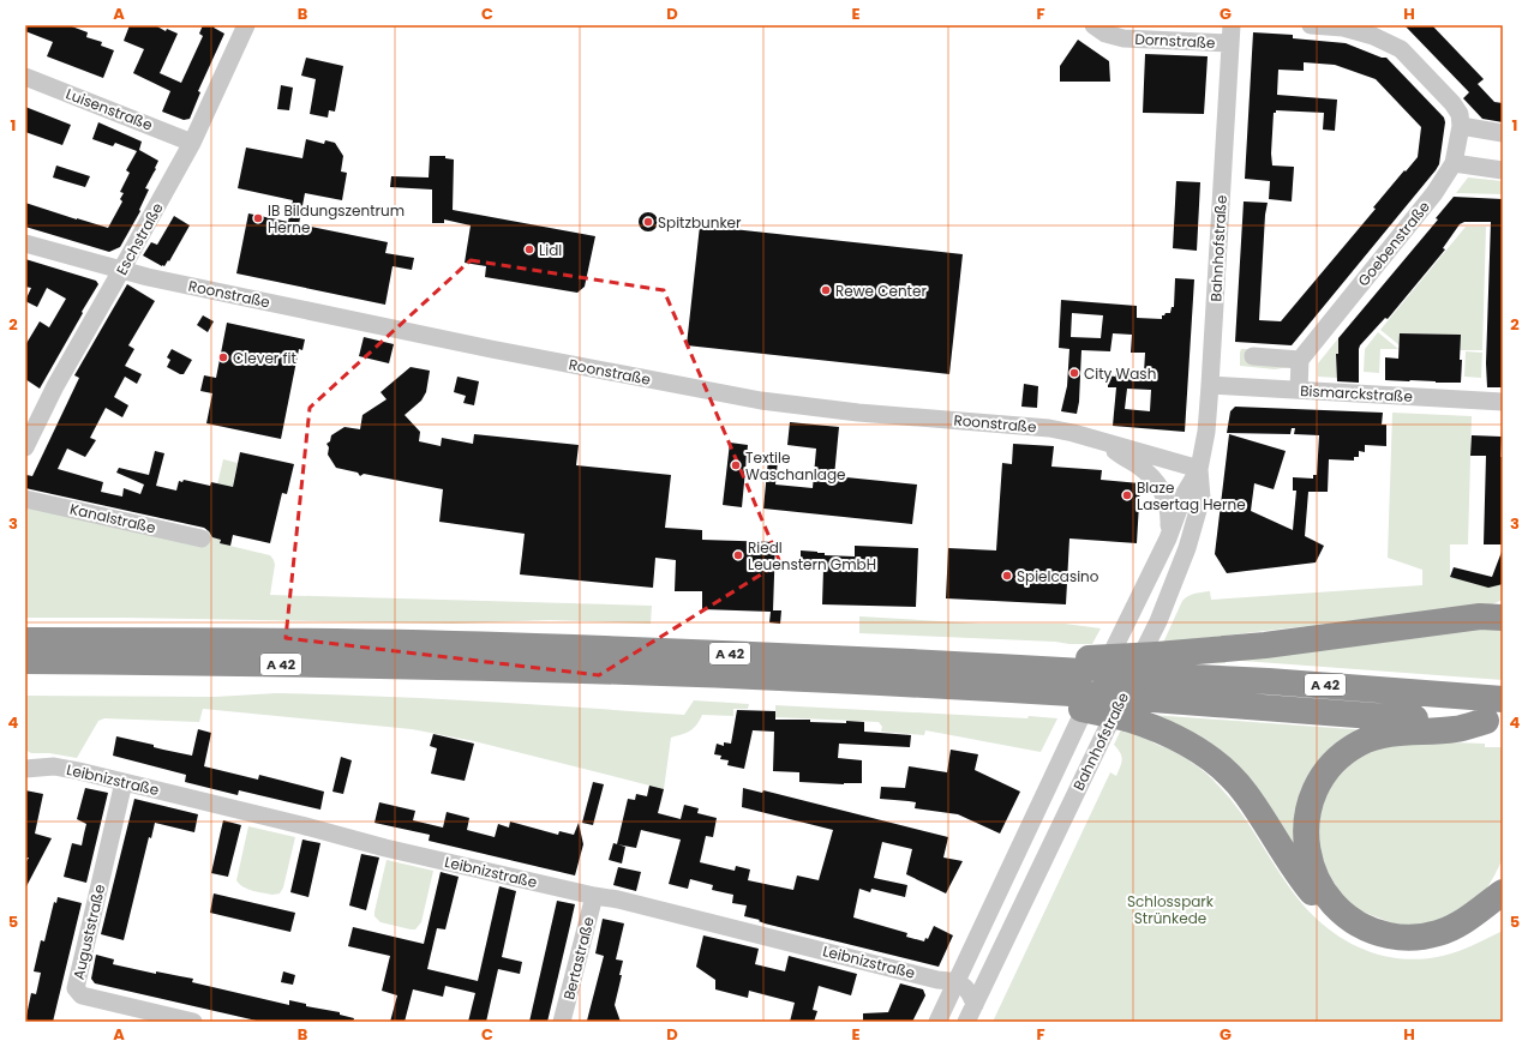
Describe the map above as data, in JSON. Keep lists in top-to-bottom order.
{
  "streets": {
    "highway": ["A 42"],
    "street": [
      "Dornstraße",
      "Luisenstraße",
      "Eschstraße",
      "Goebenstraße",
      "Bahnhofstraße",
      "Roonstraße",
      "Bismarckstraße",
      "Kanalstraße",
      "Leibnizstraße",
      "Auguststraße",
      "Bertastraße"
    ]
  },
  "crossings": [
    ["Dornstraße", "Bahnhofstraße"],
    ["Luisenstraße", "Eschstraße"],
    ["Eschstraße", "Roonstraße"],
    ["Bahnhofstraße", "Roonstraße"],
    ["Bahnhofstraße", "Bismarckstraße"],
    ["Bahnhofstraße", "Leibnizstraße"],
    ["Leibnizstraße", "Auguststraße"],
    ["Leibnizstraße", "Bertastraße"]
  ],
  "parks": ["Schlosspark Strünkede"],
  "places": [
    "IB Bildungszentrum Herne",
    "Spitzbunker",
    "Lidl",
    "Rewe Center",
    "Clever fit",
    "City Wash",
    "Textile Waschanlage",
    "Blaze Lasertag Herne",
    "Riedl Leuenstern GmbH",
    "Spielcasino"
  ],
  "grid": {
    "columns": [
      "A",
      "B",
      "C",
      "D",
      "E",
      "F",
      "G",
      "H"
    ],
    "rows": [
      "1",
      "2",
      "3",
      "4",
      "5"
    ]
  }
}
